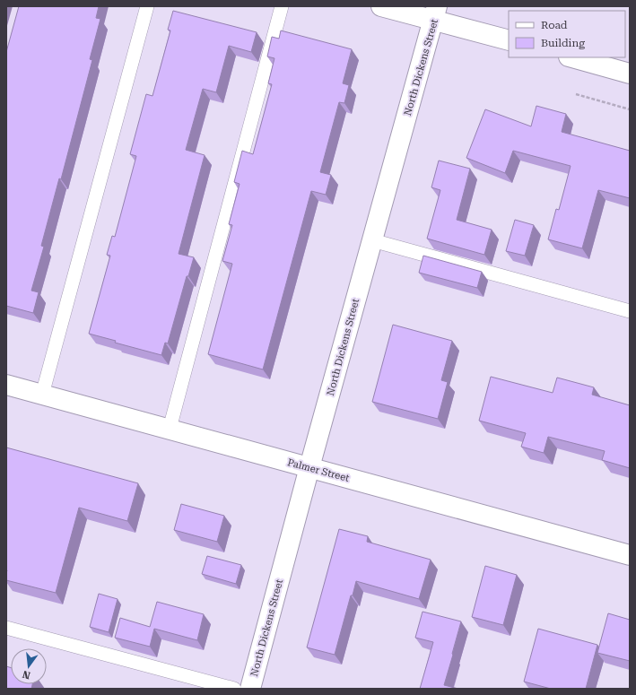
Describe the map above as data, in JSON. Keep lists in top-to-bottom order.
{
  "streets": {
    "street": ["North Dickens Street", "Palmer Street"]
  },
  "crossings": [
    ["North Dickens Street", "Palmer Street"]
  ],
  "legend": ["Road", "Building"],
  "north": "bottom"
}
